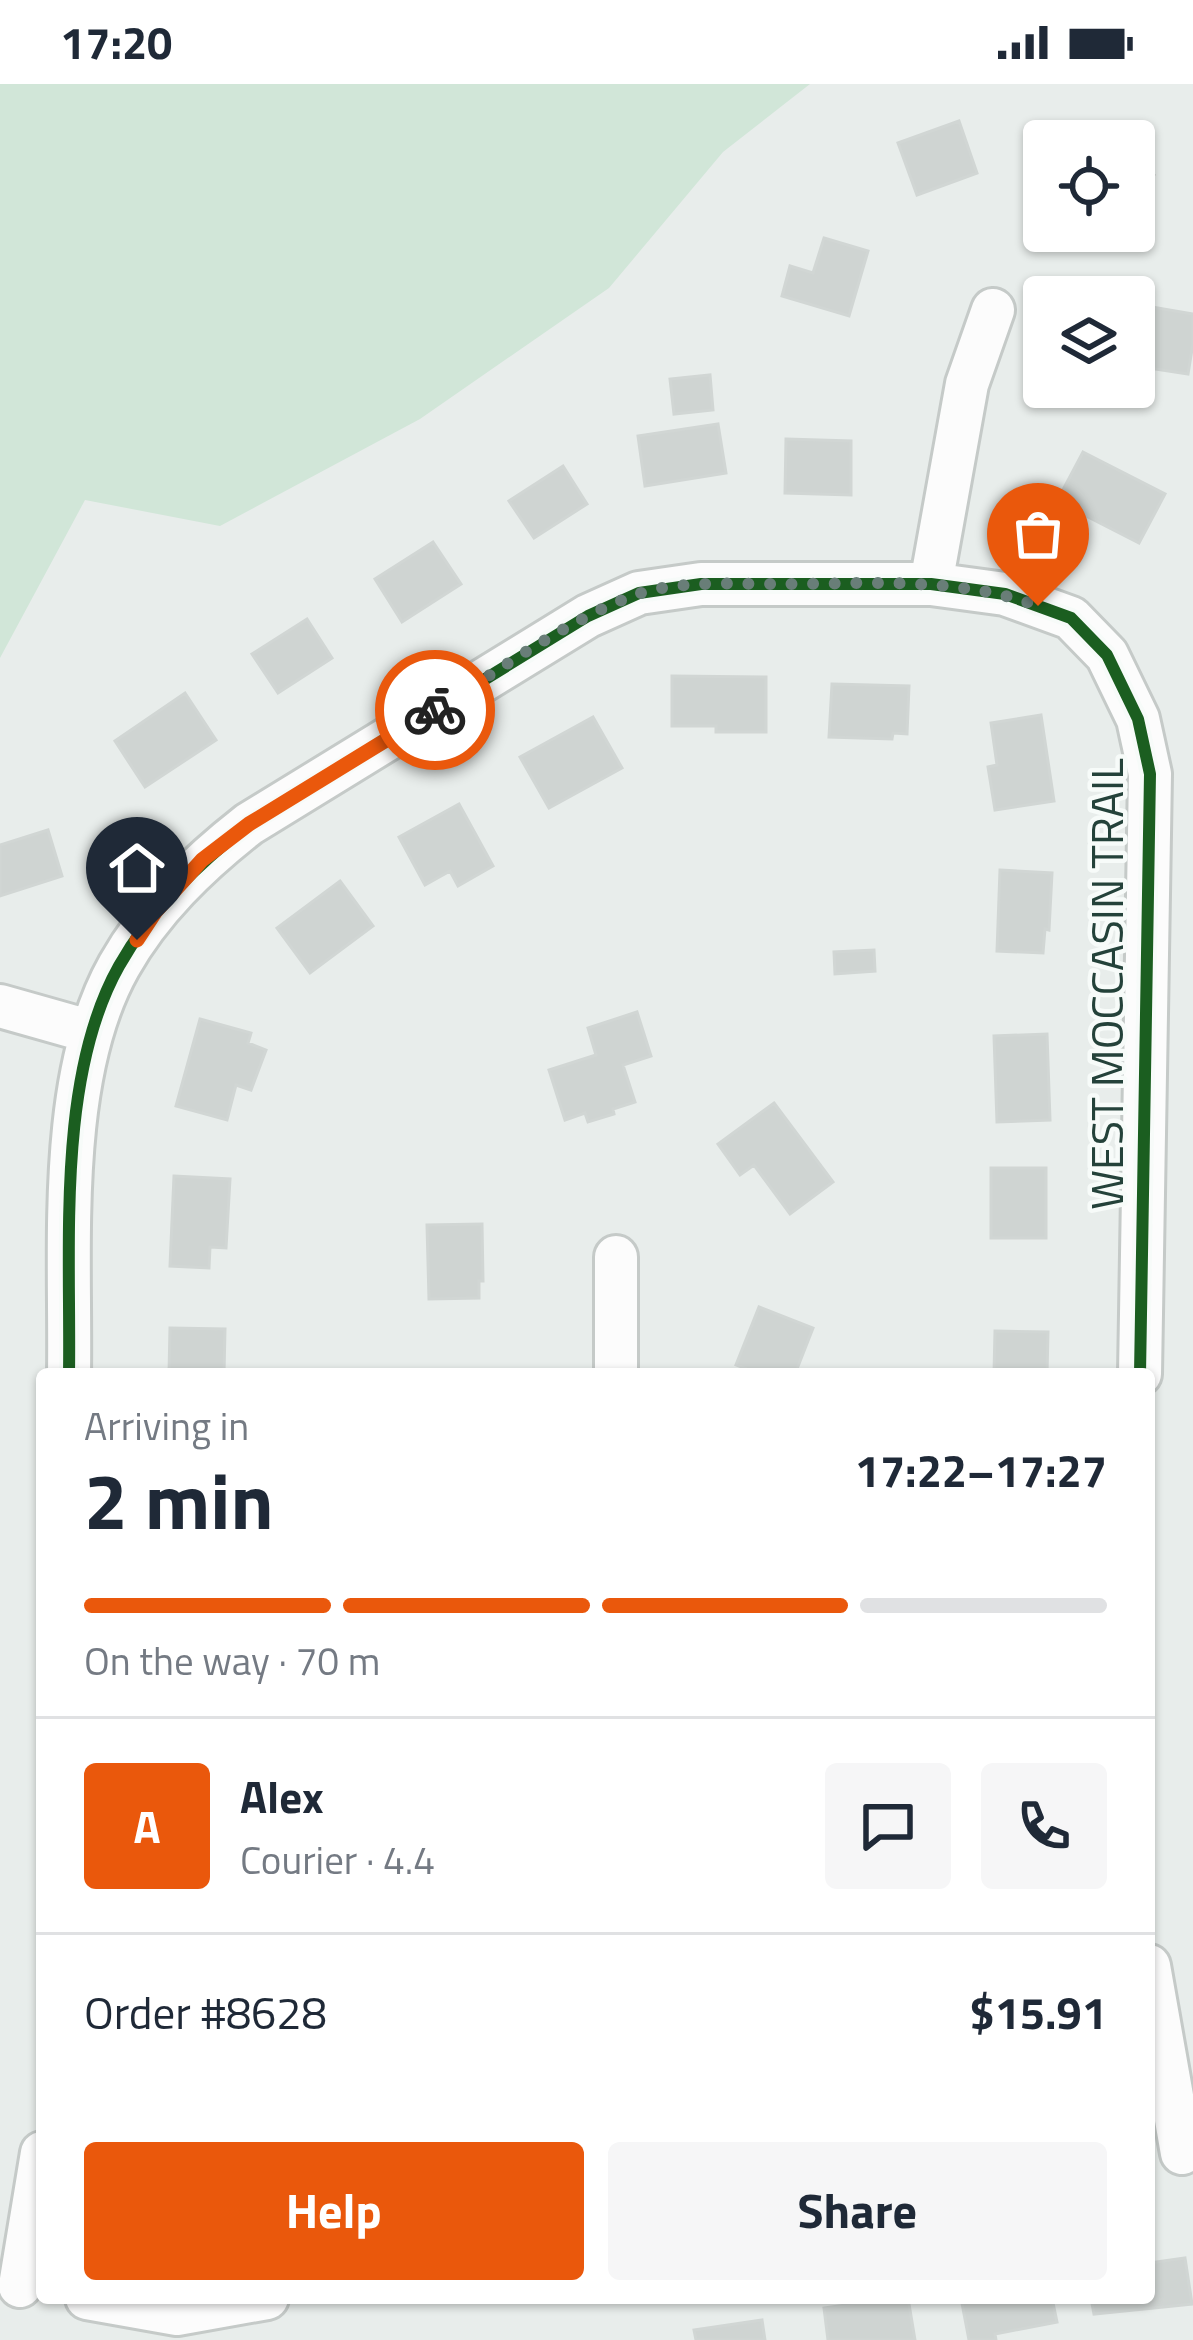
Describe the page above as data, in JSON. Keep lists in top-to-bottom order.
{
  "streets": {
    "street": ["WEST MOCCASIN TRAIL"]
  },
  "page": {
    "status": "17:20",
    "heading": ["2 min", "Arriving in", "17:22–17:27"],
    "panel": [
      "Alex",
      "Courier · 4.4",
      "Order #8628",
      "$15.91"
    ],
    "bar": "On the way · 70 m",
    "round": "A",
    "buttons": ["Help", "Share"]
  }
}
